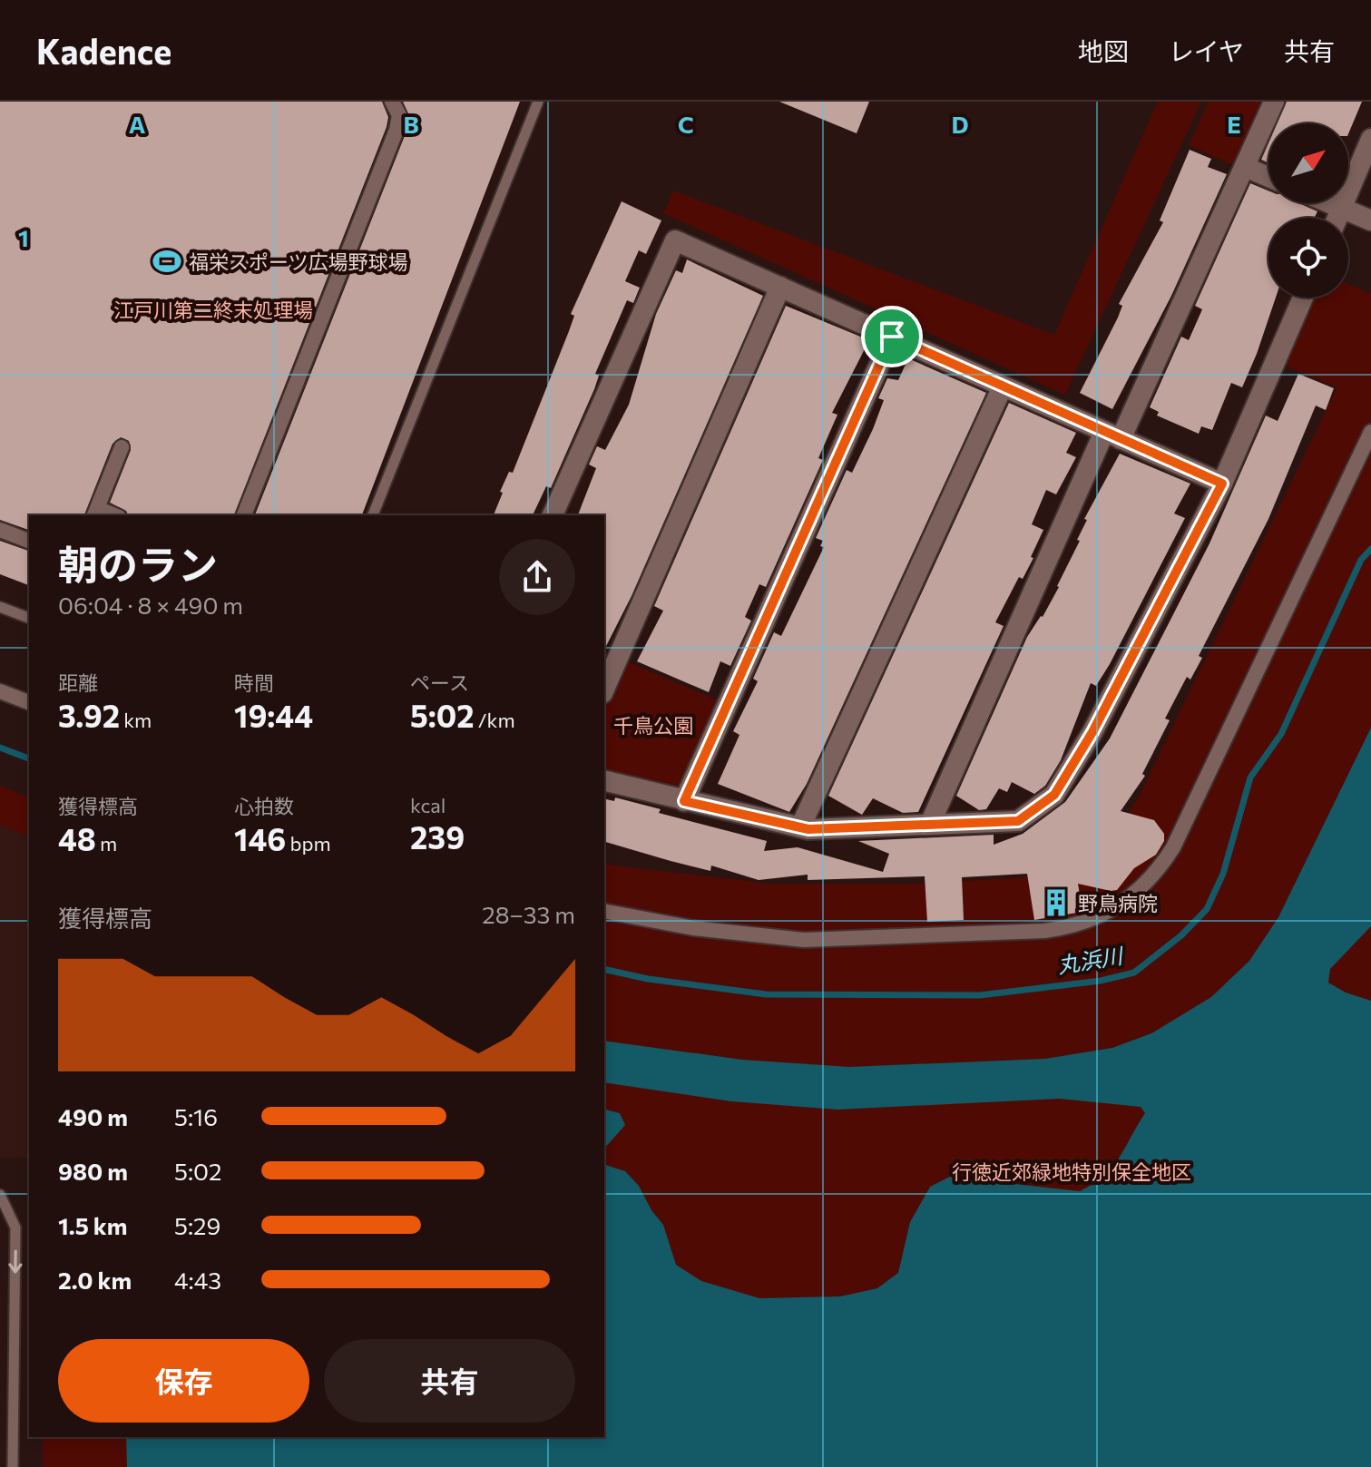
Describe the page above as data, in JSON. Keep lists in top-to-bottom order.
{
  "water": ["丸浜川"],
  "parks": ["江戸川第二終末処理場", "千鳥公園", "行徳近郊緑地特別保全地区"],
  "places": {
    "sports": ["福栄スポーツ広場野球場"],
    "building": ["野鳥病院"]
  },
  "north": "top right",
  "page": {
    "header": "Kadence",
    "nav": ["地図", "レイヤ", "共有"],
    "heading": ["朝のラン", "06:04 · 8 × 490 m"],
    "stats": [
      ["距離", "3.92 km"],
      ["時間", "19:44"],
      ["ペース", "5:02 /km"],
      ["獲得標高", "48 m"],
      ["心拍数", "146 bpm"],
      ["kcal", "239"]
    ],
    "chart": ["獲得標高", "28–33 m"],
    "list": [
      {
        "name": "490 m",
        "note": "5:16"
      },
      {
        "name": "980 m",
        "note": "5:02"
      },
      {
        "name": "1.5 km",
        "note": "5:29"
      },
      {
        "name": "2.0 km",
        "note": "4:43"
      }
    ],
    "buttons": ["保存", "共有"]
  },
  "grid": {
    "columns": [
      "A",
      "B",
      "C",
      "D",
      "E"
    ],
    "rows": ["1"]
  }
}
